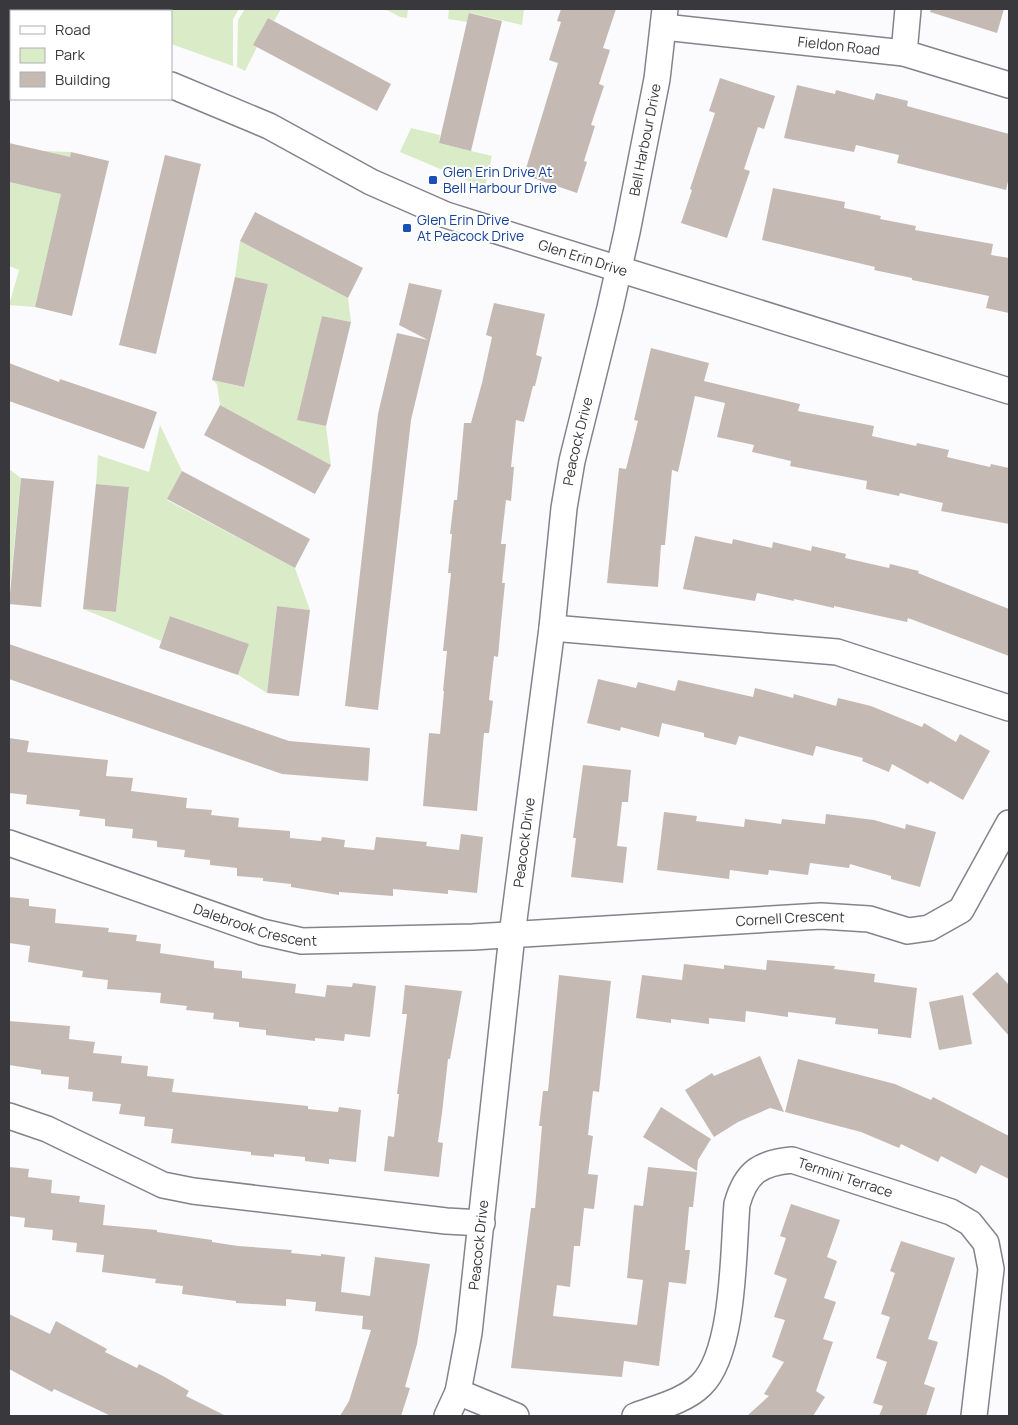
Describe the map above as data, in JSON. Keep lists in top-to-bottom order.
{
  "streets": {
    "street": [
      "Fieldon Road",
      "Bell Harbour Drive",
      "Glen Erin Drive",
      "Peacock Drive",
      "Cornell Crescent",
      "Dalebrook Crescent",
      "Termini Terrace"
    ]
  },
  "crossings": [
    ["Fieldon Road", "Bell Harbour Drive"],
    ["Bell Harbour Drive", "Glen Erin Drive"],
    ["Bell Harbour Drive", "Peacock Drive"],
    ["Glen Erin Drive", "Peacock Drive"],
    ["Peacock Drive", "Cornell Crescent"],
    ["Peacock Drive", "Dalebrook Crescent"],
    ["Cornell Crescent", "Dalebrook Crescent"]
  ],
  "places": {
    "transit": ["Glen Erin Drive At Bell Harbour Drive", "Glen Erin Drive At Peacock Drive"]
  },
  "legend": ["Road", "Park", "Building"]
}
